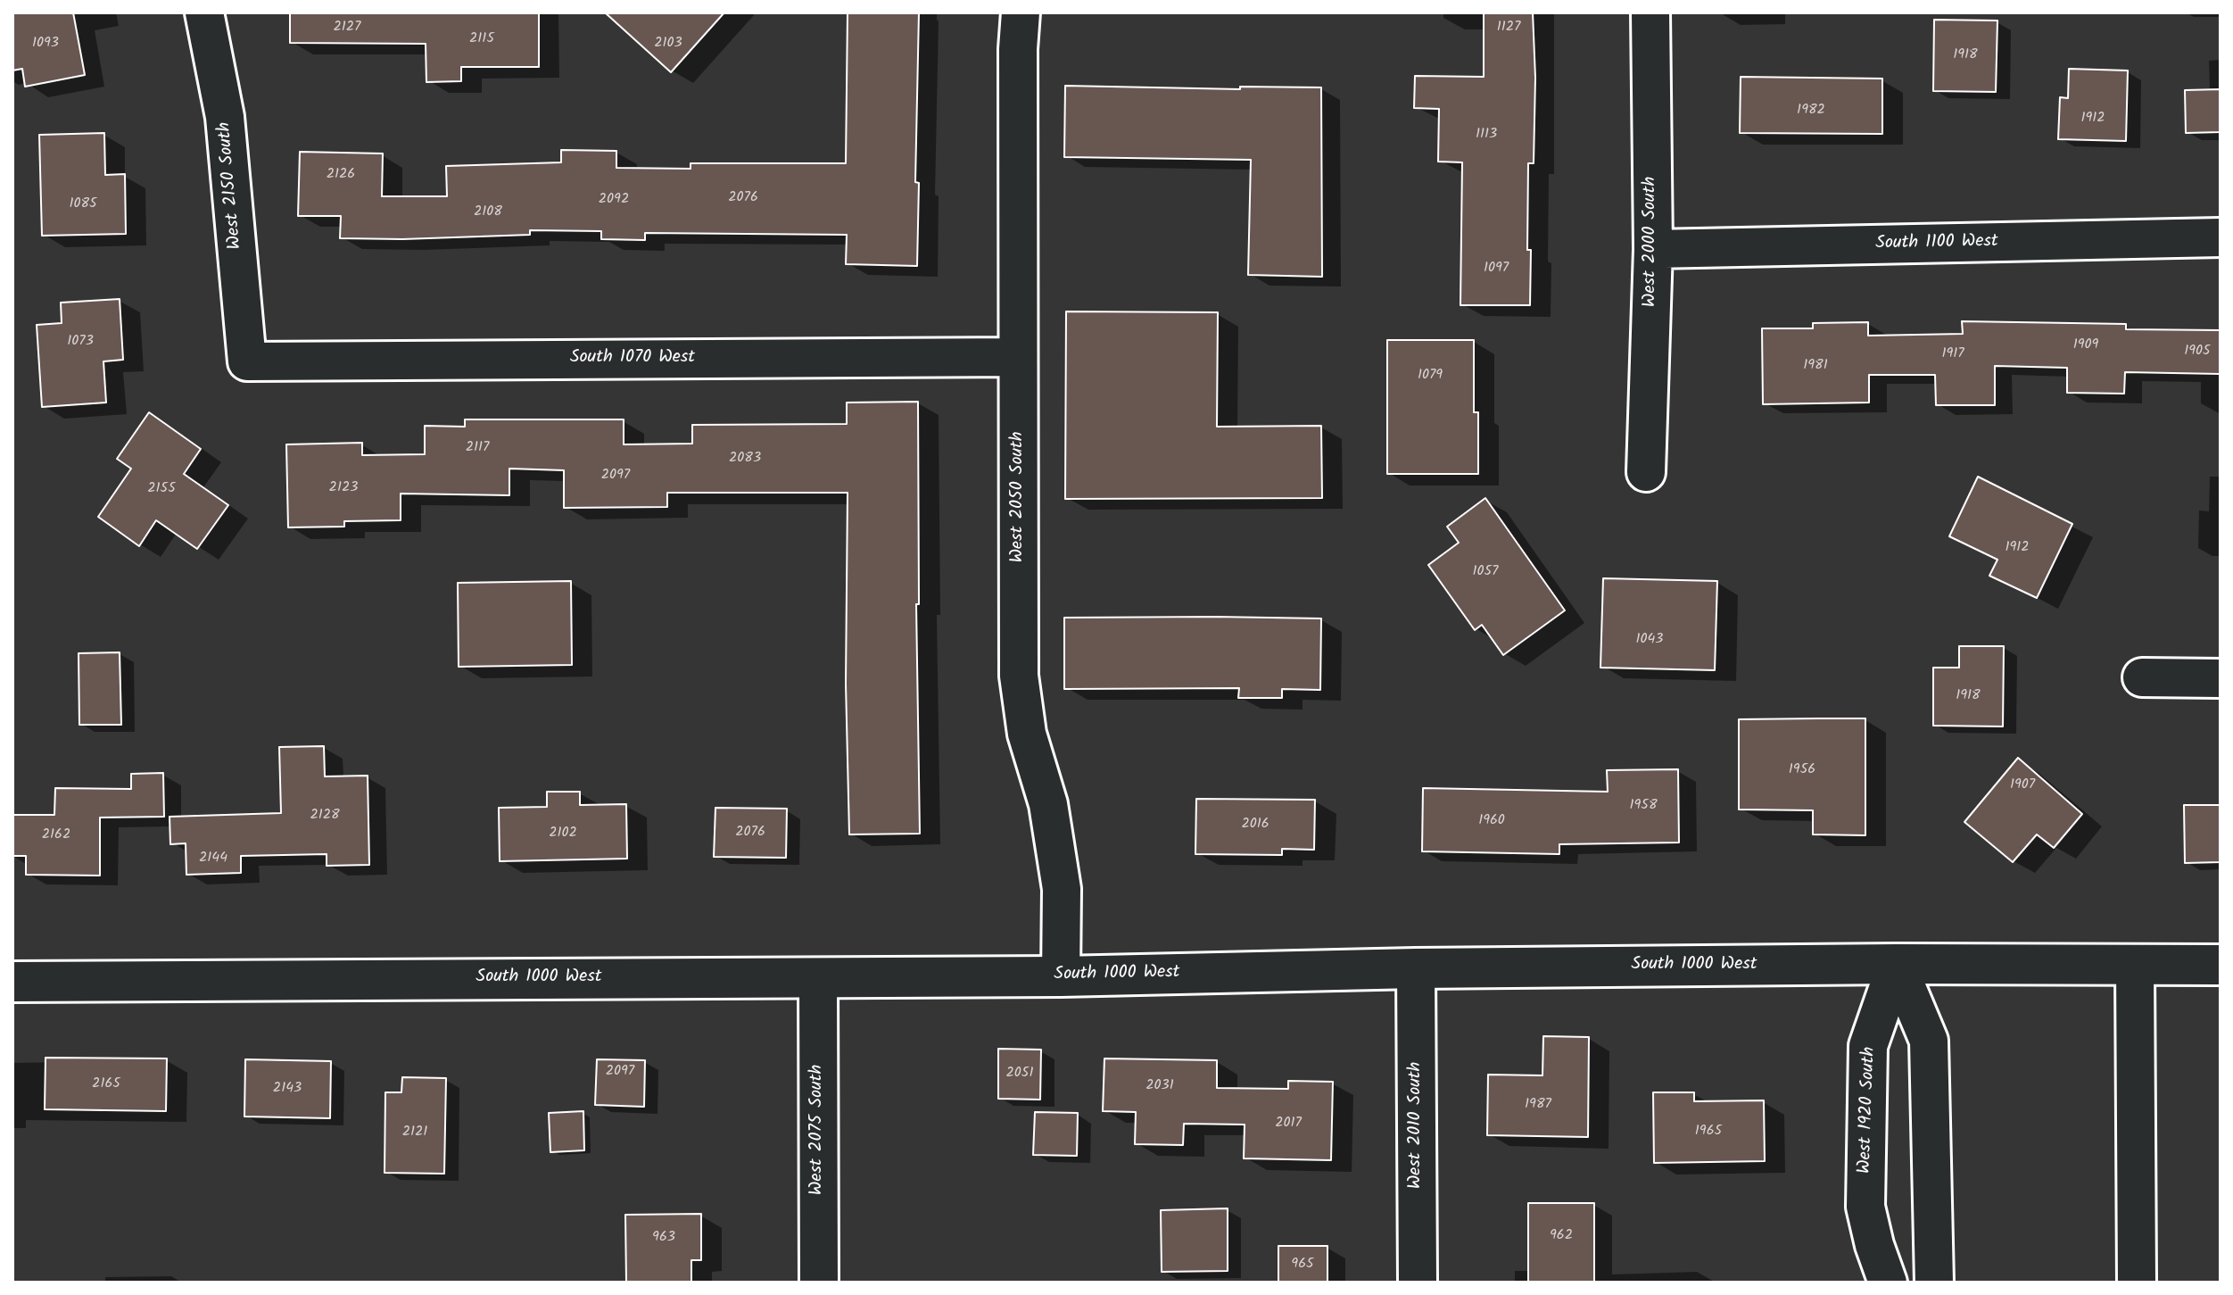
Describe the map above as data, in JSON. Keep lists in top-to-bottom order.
{
  "streets": {
    "main road": ["South 1000 West"],
    "street": [
      "West 2150 South",
      "West 2000 South",
      "South 1100 West",
      "South 1070 West",
      "West 2050 South",
      "West 1920 South",
      "West 2010 South",
      "West 2075 South"
    ]
  },
  "crossings": [
    ["West 2150 South", "South 1070 West"],
    ["West 2000 South", "South 1100 West"],
    ["South 1070 West", "West 2050 South"],
    ["West 2050 South", "South 1000 West"],
    ["South 1000 West", "West 1920 South"],
    ["South 1000 West", "West 2010 South"],
    ["South 1000 West", "West 2075 South"]
  ],
  "house_numbers": [
    "2127",
    "1127",
    "2115",
    "1093",
    "2103",
    "1918",
    "1982",
    "1912",
    "1113",
    "2126",
    "2076",
    "2092",
    "1085",
    "2108",
    "1097",
    "1073",
    "1909",
    "1905",
    "1917",
    "1981",
    "1079",
    "2117",
    "2083",
    "2097",
    "2123",
    "2155",
    "1912",
    "1057",
    "1043",
    "1918",
    "1956",
    "1907",
    "1958",
    "2128",
    "1960",
    "2016",
    "2076",
    "2102",
    "2162",
    "2144",
    "2097",
    "2051",
    "2165",
    "2031",
    "2143",
    "1987",
    "2017",
    "1965",
    "2121",
    "962",
    "963",
    "965"
  ]
}
